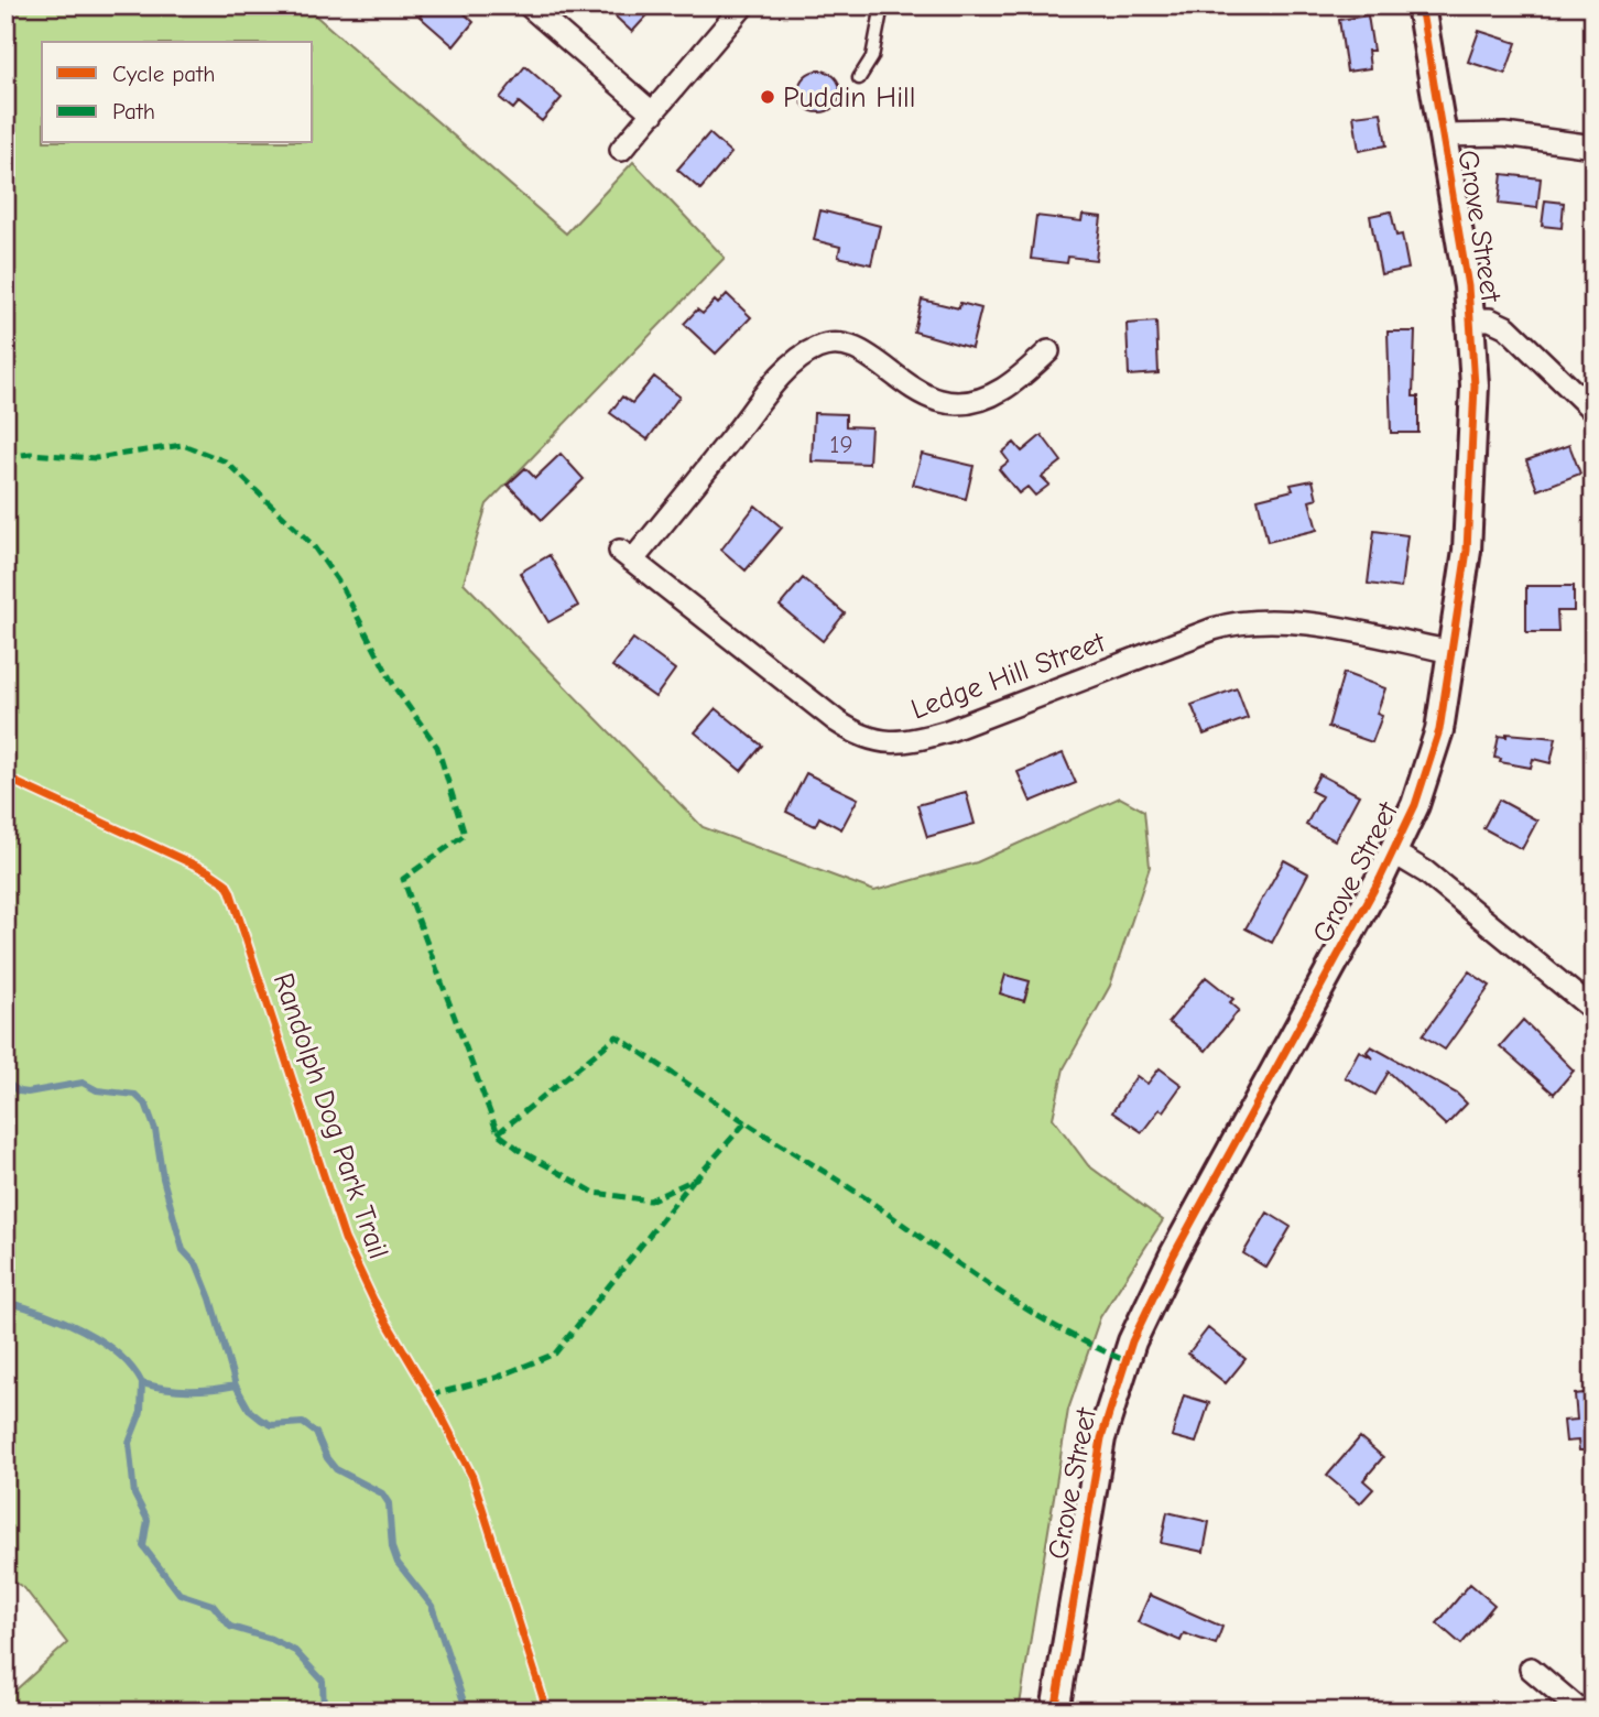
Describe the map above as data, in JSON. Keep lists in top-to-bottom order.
{
  "streets": {
    "street": ["Grove Street", "Ledge Hill Street"],
    "cycle path": ["Randolph Dog Park Trail"]
  },
  "crossings": [
    ["Grove Street", "Ledge Hill Street"]
  ],
  "places": ["Puddin Hill"],
  "house_numbers": ["19"],
  "legend": ["Cycle path", "Path"]
}
